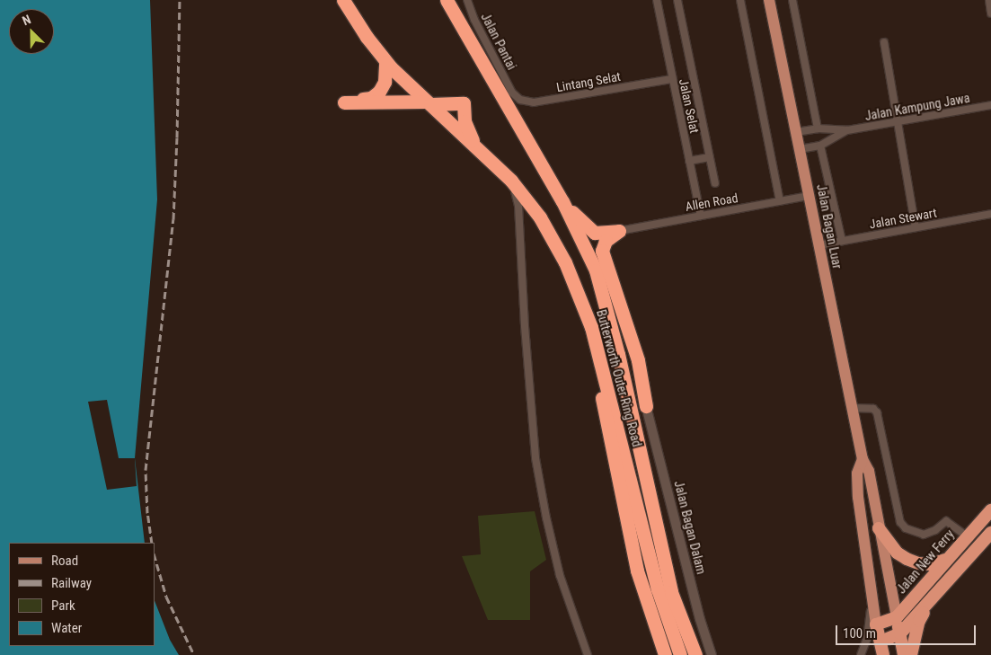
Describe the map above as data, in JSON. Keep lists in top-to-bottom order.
{
  "streets": {
    "highway": ["Butterworth Outer Ring Road", "Jalan New Ferry"],
    "main road": ["Jalan Bagan Luar"],
    "street": [
      "Jalan Pantai",
      "Lintang Selat",
      "Jalan Selat",
      "Jalan Kampung Jawa",
      "Allen Road",
      "Jalan Stewart",
      "Jalan Bagan Dalam"
    ]
  },
  "crossings": [
    ["Jalan Pantai", "Lintang Selat"],
    ["Lintang Selat", "Jalan Selat"],
    ["Jalan Selat", "Allen Road"],
    ["Jalan Kampung Jawa", "Jalan Bagan Luar"],
    ["Allen Road", "Jalan Bagan Luar"],
    ["Jalan Stewart", "Jalan Bagan Luar"],
    ["Jalan Bagan Luar", "Jalan New Ferry"]
  ],
  "legend": [
    "Road",
    "Railway",
    "Park",
    "Water"
  ],
  "scale_bar": "100 m",
  "north": "top left"
}
